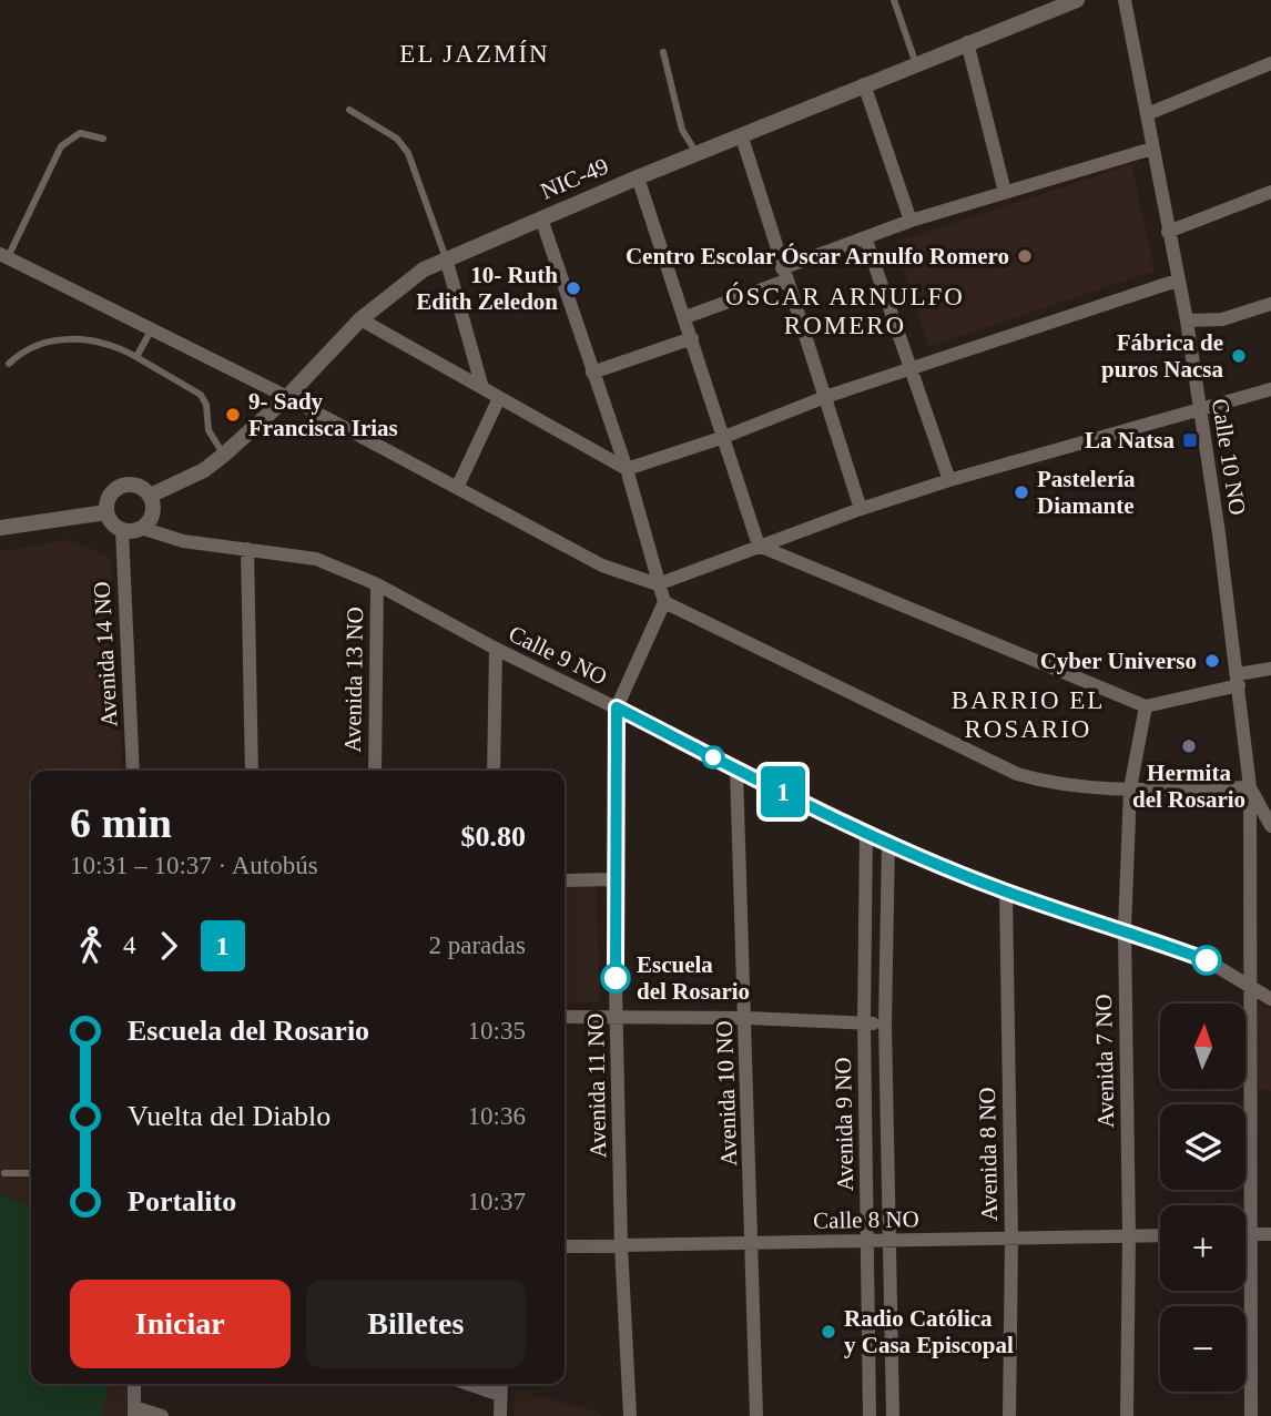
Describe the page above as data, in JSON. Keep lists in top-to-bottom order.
{
  "streets": {
    "street": [
      "NIC-49",
      "Calle 10 NO",
      "Avenida 14 NO",
      "Calle 9 NO",
      "Avenida 13 NO",
      "Avenida 7 NO",
      "Avenida 11 NO",
      "Avenida 10 NO",
      "Avenida 9 NO",
      "Avenida 8 NO",
      "Calle 8 NO"
    ]
  },
  "crossings": [
    ["NIC-49", "Avenida 14 NO"],
    ["NIC-49", "Calle 9 NO"],
    ["Avenida 14 NO", "Calle 9 NO"],
    ["Calle 9 NO", "Avenida 13 NO"],
    ["Calle 9 NO", "Avenida 7 NO"],
    ["Calle 9 NO", "Avenida 11 NO"],
    ["Calle 9 NO", "Avenida 10 NO"],
    ["Calle 9 NO", "Avenida 9 NO"],
    ["Calle 9 NO", "Avenida 8 NO"],
    ["Avenida 7 NO", "Calle 8 NO"],
    ["Avenida 11 NO", "Calle 8 NO"],
    ["Avenida 10 NO", "Calle 8 NO"],
    ["Avenida 9 NO", "Calle 8 NO"],
    ["Avenida 8 NO", "Calle 8 NO"]
  ],
  "districts": ["EL JAZMÍN", "ÓSCAR ARNULFO ROMERO", "BARRIO EL ROSARIO"],
  "places": {
    "other": [
      "Centro Escolar Óscar Arnulfo Romero",
      "10- Ruth Edith Zeledon",
      "Fábrica de puros Nacsa",
      "9- Sady Francisca Irias",
      "Pastelería Diamante",
      "Cyber Universo",
      "Hermita del Rosario",
      "Escuela del Rosario",
      "Radio Católica y Casa Episcopal"
    ],
    "transit": ["La Natsa"]
  },
  "lines": ["bus line 1"],
  "north": "top",
  "page": {
    "on_map": "1",
    "heading": ["6 min", "10:31 – 10:37 · Autobús", "$0.80"],
    "legs": ["4", "1", "2 paradas"],
    "list": [
      {
        "name": "Escuela del Rosario",
        "value": "10:35"
      },
      {
        "name": "Vuelta del Diablo",
        "value": "10:36"
      },
      {
        "name": "Portalito",
        "value": "10:37"
      }
    ],
    "map_buttons": ["+", "−"],
    "buttons": ["Iniciar", "Billetes"]
  }
}
